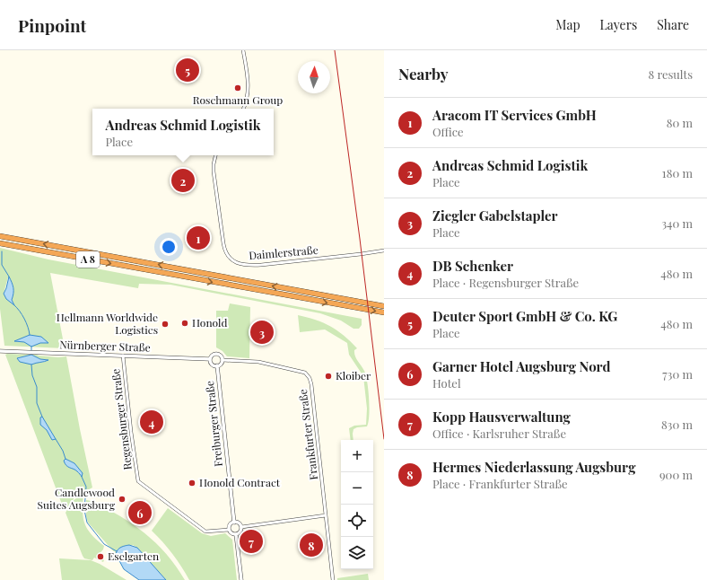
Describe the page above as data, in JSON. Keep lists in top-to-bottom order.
{
  "streets": {
    "highway": ["A 8"],
    "street": [
      "Daimlerstraße",
      "Nürnberger Straße",
      "Regensburger Straße",
      "Freiburger Straße",
      "Frankfurter Straße"
    ]
  },
  "crossings": [
    ["Nürnberger Straße", "Regensburger Straße"],
    ["Nürnberger Straße", "Freiburger Straße"],
    ["Nürnberger Straße", "Frankfurter Straße"],
    ["Regensburger Straße", "Freiburger Straße"],
    ["Freiburger Straße", "Frankfurter Straße"]
  ],
  "places": [
    "Roschmann Group",
    "Honold",
    "Hellmann Worldwide Logistics",
    "Kloiber",
    "Honold Contract",
    "Candlewood Suites Augsburg",
    "Eselgarten"
  ],
  "north": "top",
  "page": {
    "header": "Pinpoint",
    "nav": ["Map", "Layers", "Share"],
    "heading": ["Nearby", "8 results"],
    "pins": [
      "5",
      "2",
      "1",
      "3",
      "4",
      "6",
      "7",
      "8"
    ],
    "list": [
      {
        "mark": "1",
        "name": "Aracom IT Services GmbH",
        "note": "Office",
        "value": "80 m"
      },
      {
        "mark": "2",
        "name": "Andreas Schmid Logistik",
        "note": "Place",
        "value": "180 m"
      },
      {
        "mark": "3",
        "name": "Ziegler Gabelstapler",
        "note": "Place",
        "value": "340 m"
      },
      {
        "mark": "4",
        "name": "DB Schenker",
        "note": "Place · Regensburger Straße",
        "value": "480 m"
      },
      {
        "mark": "5",
        "name": "Deuter Sport GmbH & Co. KG",
        "note": "Place",
        "value": "480 m"
      },
      {
        "mark": "6",
        "name": "Garner Hotel Augsburg Nord",
        "note": "Hotel",
        "value": "730 m"
      },
      {
        "mark": "7",
        "name": "Kopp Hausverwaltung",
        "note": "Office · Karlsruher Straße",
        "value": "830 m"
      },
      {
        "mark": "8",
        "name": "Hermes Niederlassung Augsburg",
        "note": "Place · Frankfurter Straße",
        "value": "900 m"
      }
    ],
    "popup": ["Andreas Schmid Logistik", "Place"],
    "map_buttons": ["+", "−"]
  }
}
